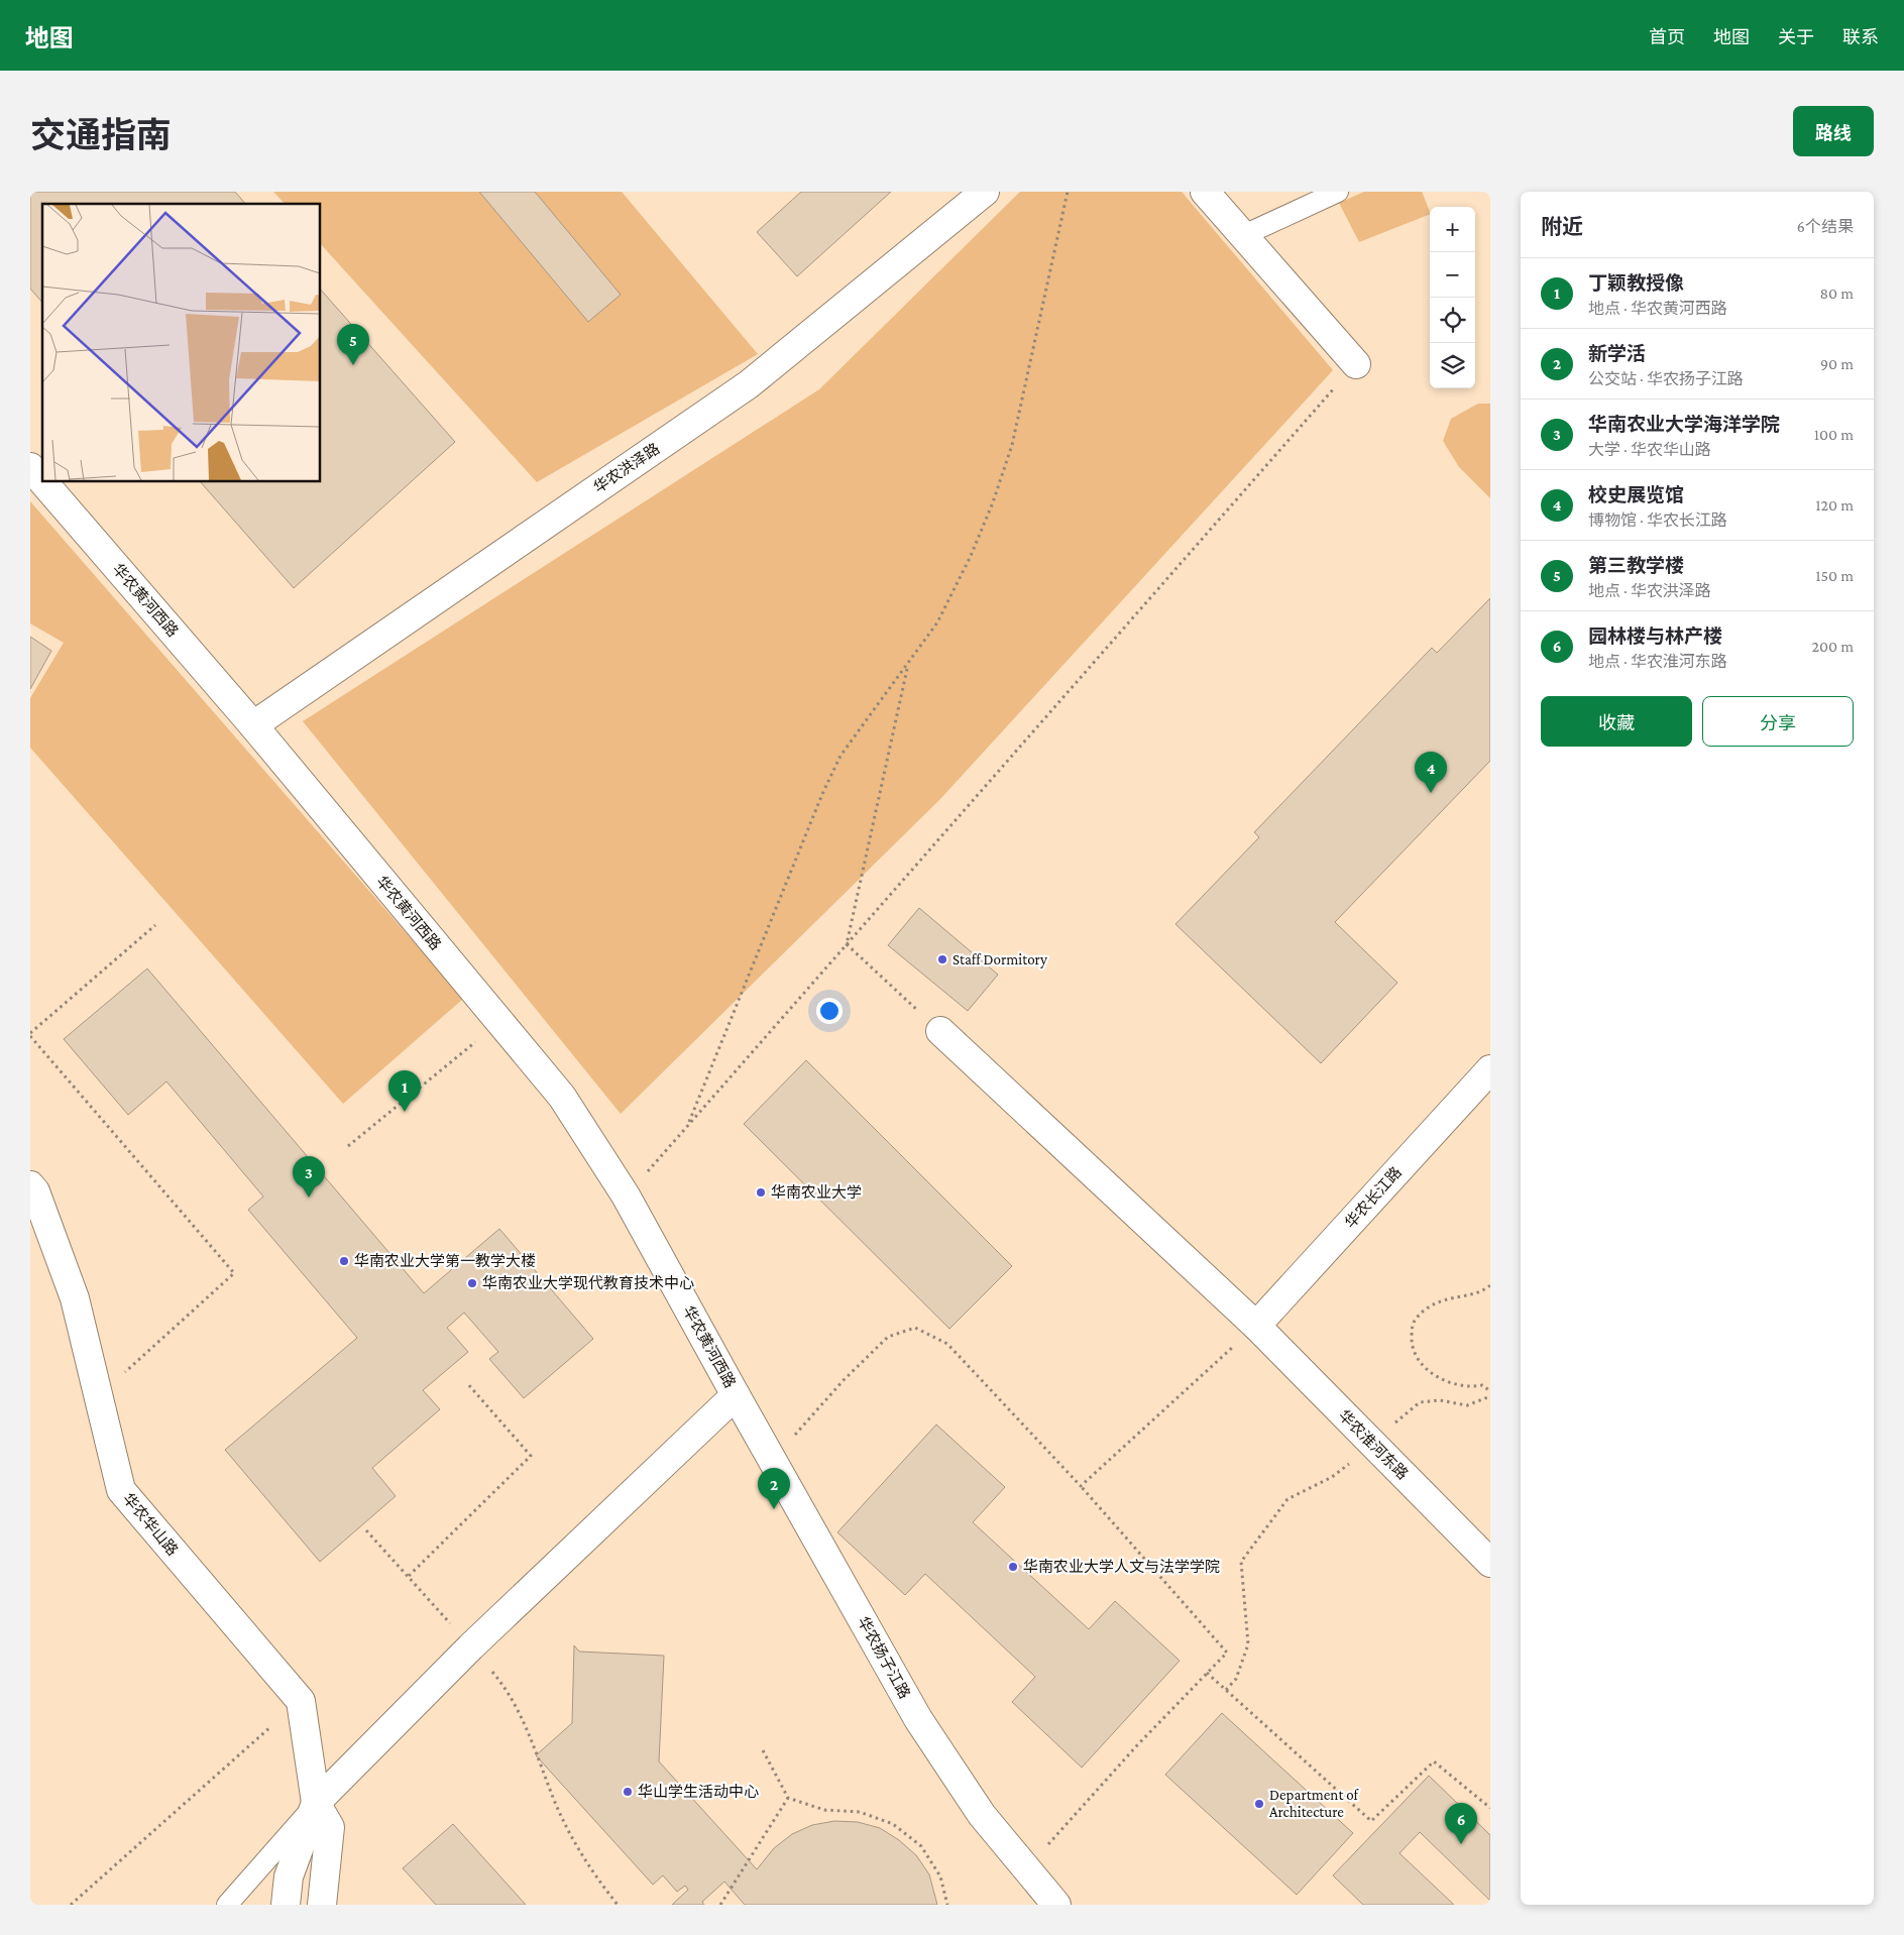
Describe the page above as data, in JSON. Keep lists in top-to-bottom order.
{
  "streets": {
    "street": [
      "华农洪泽路",
      "华农黄河西路",
      "华农长江路",
      "华农淮河东路",
      "华农华山路",
      "华农扬子江路"
    ]
  },
  "crossings": [
    ["华农洪泽路", "华农黄河西路"],
    ["华农黄河西路", "华农扬子江路"],
    ["华农长江路", "华农淮河东路"]
  ],
  "places": [
    "Staff Dormitory",
    "华南农业大学",
    "华南农业大学第一教学大楼",
    "华南农业大学现代教育技术中心",
    "华南农业大学人文与法学学院",
    "华山学生活动中心",
    "Department of Architecture"
  ],
  "page": {
    "header": "地图",
    "nav": [
      "首页",
      "地图",
      "关于",
      "联系"
    ],
    "title": "交通指南",
    "buttons": [
      "路线",
      ["收藏", "分享"]
    ],
    "heading": ["附近", "6个结果"],
    "map_buttons": ["+", "−"],
    "list": [
      {
        "mark": "1",
        "name": "丁颖教授像",
        "note": "地点 · 华农黄河西路",
        "value": "80 m"
      },
      {
        "mark": "2",
        "name": "新学活",
        "note": "公交站 · 华农扬子江路",
        "value": "90 m"
      },
      {
        "mark": "3",
        "name": "华南农业大学海洋学院",
        "note": "大学 · 华农华山路",
        "value": "100 m"
      },
      {
        "mark": "4",
        "name": "校史展览馆",
        "note": "博物馆 · 华农长江路",
        "value": "120 m"
      },
      {
        "mark": "5",
        "name": "第三教学楼",
        "note": "地点 · 华农洪泽路",
        "value": "150 m"
      },
      {
        "mark": "6",
        "name": "园林楼与林产楼",
        "note": "地点 · 华农淮河东路",
        "value": "200 m"
      }
    ],
    "pins": [
      "5",
      "4",
      "1",
      "3",
      "2",
      "6"
    ]
  }
}
